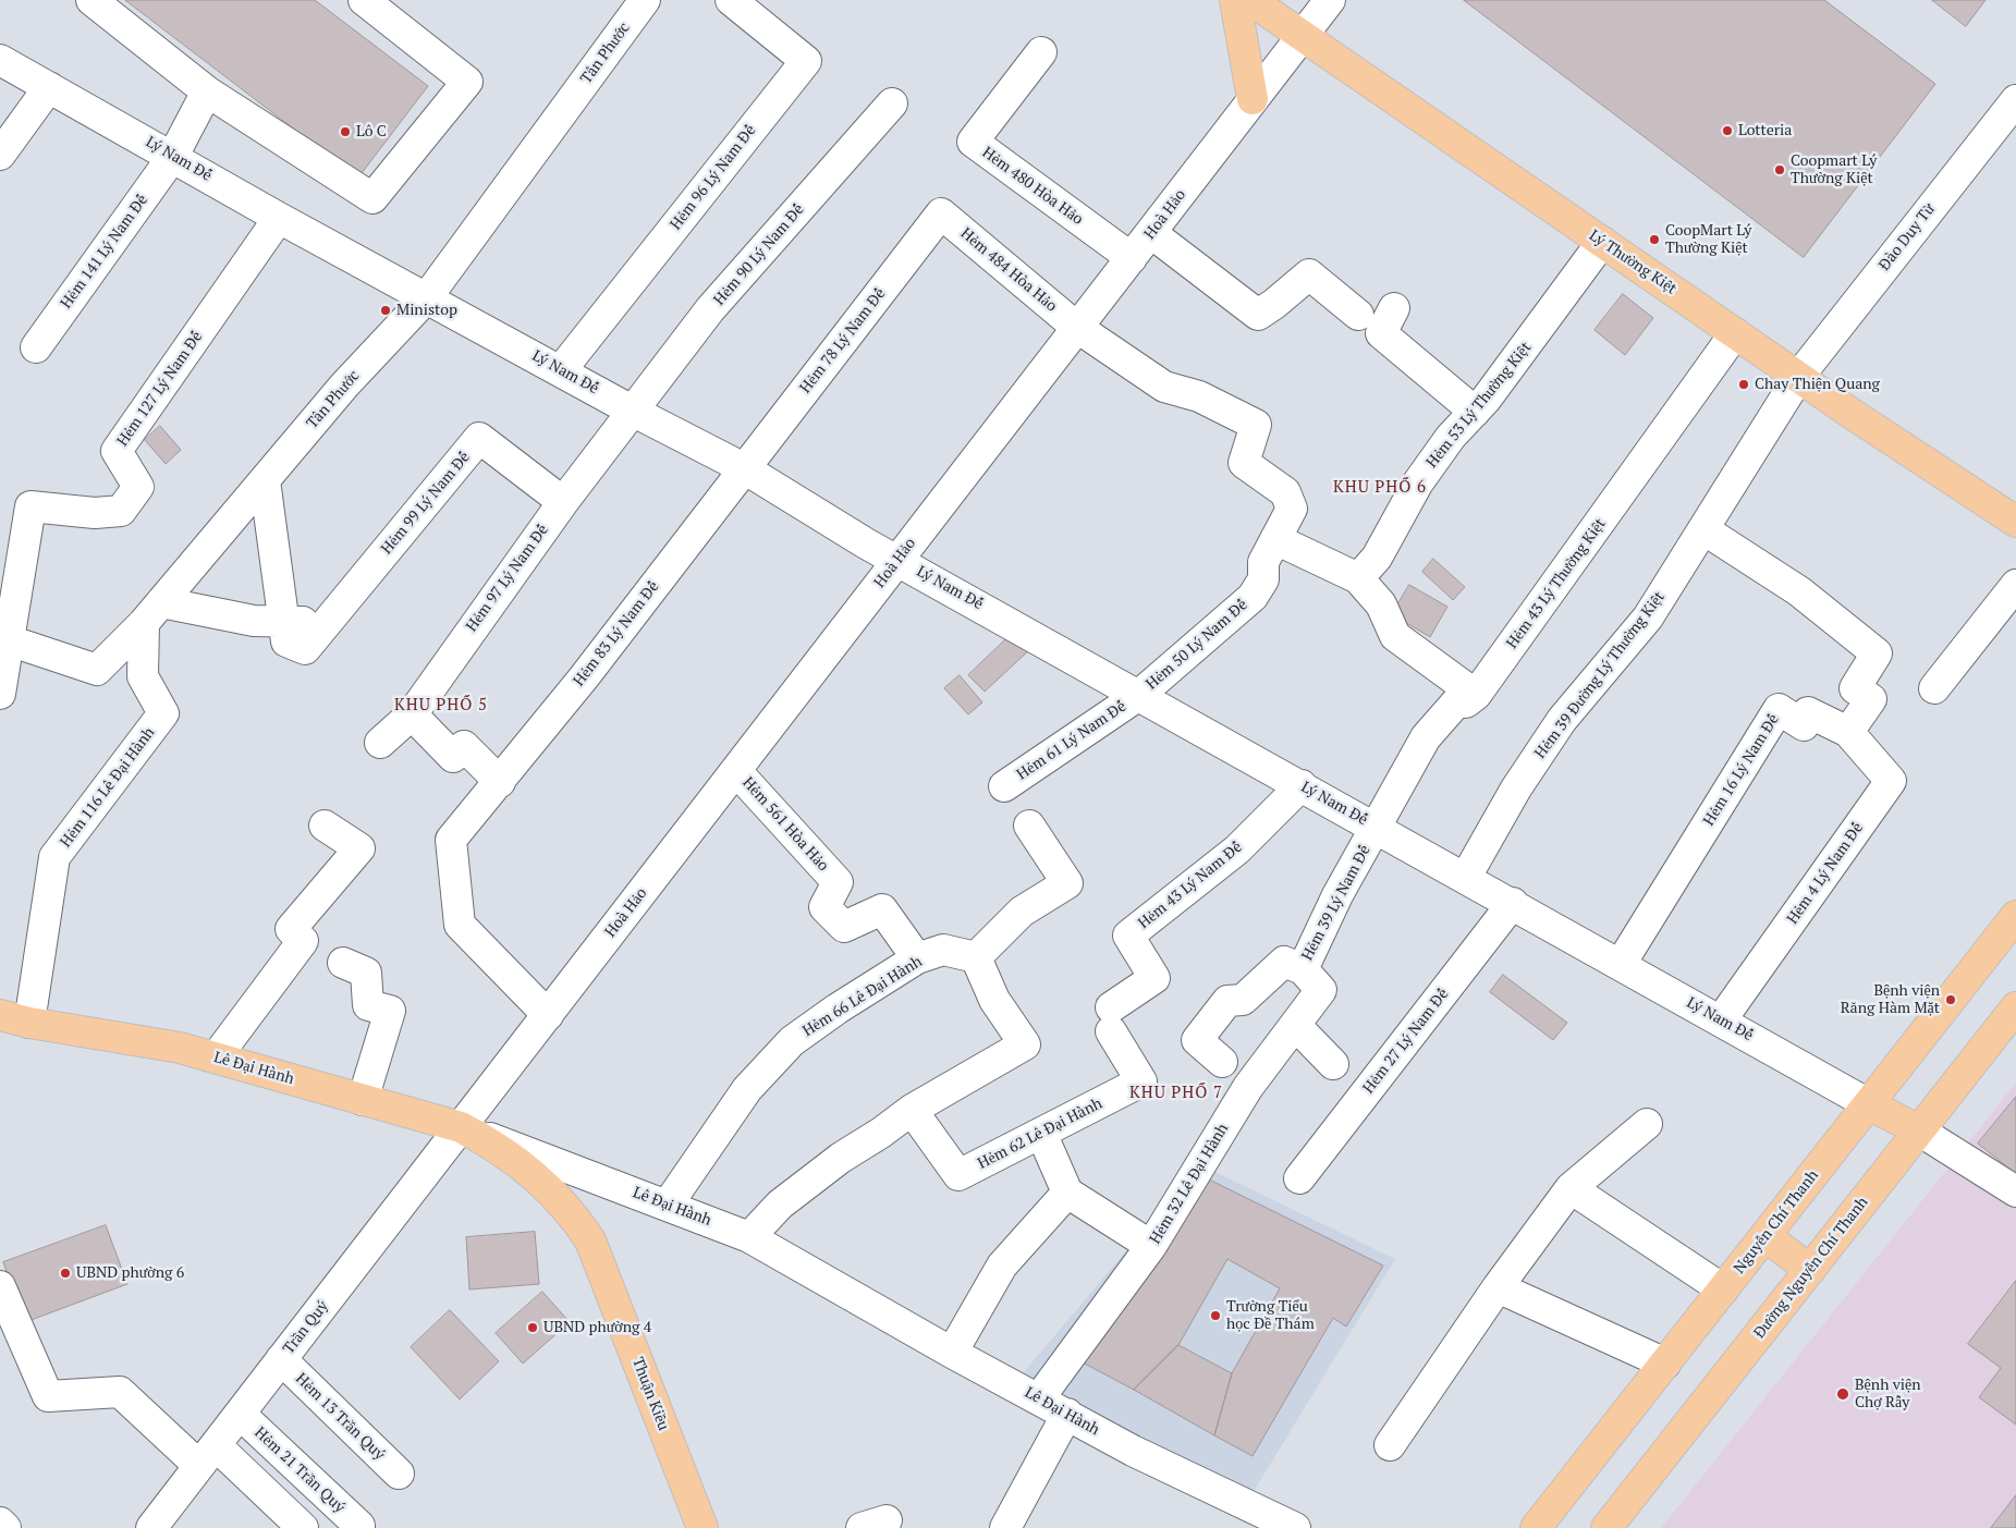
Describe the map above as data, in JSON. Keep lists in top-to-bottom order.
{
  "streets": {
    "main road": [
      "Lý Thường Kiệt",
      "Lê Đại Hành",
      "Nguyễn Chí Thanh",
      "Đường Nguyễn Chí Thanh",
      "Thuận Kiều"
    ],
    "street": [
      "Tân Phước",
      "Lý Nam Đế",
      "Hẻm 96 Lý Nam Đế",
      "Hẻm 480 Hòa Hảo",
      "Hoà Hảo",
      "Đào Duy Từ",
      "Hẻm 141 Lý Nam Đế",
      "Hẻm 90 Lý Nam Đế",
      "Hẻm 484 Hòa Hảo",
      "Hẻm 78 Lý Nam Đế",
      "Hẻm 127 Lý Nam Đế",
      "Hẻm 53 Lý Thường Kiệt",
      "Hẻm 99 Lý Nam Đế",
      "Hẻm 97 Lý Nam Đế",
      "Hẻm 43 Lý Thường Kiệt",
      "Hẻm 83 Lý Nam Đế",
      "Hẻm 50 Lý Nam Đế",
      "Hẻm 39 Đường Lý Thường Kiệt",
      "Hẻm 61 Lý Nam Đế",
      "Hẻm 16 Lý Nam Đế",
      "Hẻm 116 Lê Đại Hành",
      "Hẻm 561 Hòa Hảo",
      "Hẻm 4 Lý Nam Đế",
      "Hẻm 43 Lý Nam Đế",
      "Hẻm 39 Lý Nam Đế",
      "Hẻm 66 Lê Đại Hành",
      "Hẻm 27 Lý Nam Đế",
      "Hẻm 62 Lê Đại Hành",
      "Hẻm 32 Lê Đại Hành",
      "Trần Quý",
      "Hẻm 13 Trần Quý",
      "Hẻm 21 Trần Quý"
    ]
  },
  "crossings": [
    ["Tân Phước", "Lý Nam Đế"],
    ["Tân Phước", "Hẻm 127 Lý Nam Đế"],
    ["Tân Phước", "Hẻm 116 Lê Đại Hành"],
    ["Lý Nam Đế", "Hẻm 96 Lý Nam Đế"],
    ["Lý Nam Đế", "Hoà Hảo"],
    ["Lý Nam Đế", "Hẻm 141 Lý Nam Đế"],
    ["Lý Nam Đế", "Hẻm 90 Lý Nam Đế"],
    ["Lý Nam Đế", "Hẻm 78 Lý Nam Đế"],
    ["Lý Nam Đế", "Hẻm 127 Lý Nam Đế"],
    ["Lý Nam Đế", "Hẻm 97 Lý Nam Đế"],
    ["Lý Nam Đế", "Hẻm 43 Lý Thường Kiệt"],
    ["Lý Nam Đế", "Hẻm 83 Lý Nam Đế"],
    ["Lý Nam Đế", "Hẻm 50 Lý Nam Đế"],
    ["Lý Nam Đế", "Hẻm 39 Đường Lý Thường Kiệt"],
    ["Lý Nam Đế", "Hẻm 61 Lý Nam Đế"],
    ["Lý Nam Đế", "Hẻm 16 Lý Nam Đế"],
    ["Lý Nam Đế", "Hẻm 4 Lý Nam Đế"],
    ["Lý Nam Đế", "Hẻm 43 Lý Nam Đế"],
    ["Lý Nam Đế", "Hẻm 39 Lý Nam Đế"],
    ["Lý Nam Đế", "Hẻm 27 Lý Nam Đế"],
    ["Lý Nam Đế", "Nguyễn Chí Thanh"],
    ["Hẻm 480 Hòa Hảo", "Hoà Hảo"],
    ["Hoà Hảo", "Lý Thường Kiệt"],
    ["Hoà Hảo", "Hẻm 484 Hòa Hảo"],
    ["Hoà Hảo", "Hẻm 83 Lý Nam Đế"],
    ["Hoà Hảo", "Hẻm 561 Hòa Hảo"],
    ["Hoà Hảo", "Lê Đại Hành"],
    ["Hoà Hảo", "Trần Quý"],
    ["Hoà Hảo", "Thuận Kiều"],
    ["Đào Duy Từ", "Lý Thường Kiệt"],
    ["Đào Duy Từ", "Hẻm 39 Đường Lý Thường Kiệt"],
    ["Hẻm 90 Lý Nam Đế", "Hẻm 97 Lý Nam Đế"],
    ["Lý Thường Kiệt", "Hẻm 53 Lý Thường Kiệt"],
    ["Lý Thường Kiệt", "Hẻm 43 Lý Thường Kiệt"],
    ["Hẻm 484 Hòa Hảo", "Hẻm 78 Lý Nam Đế"],
    ["Hẻm 484 Hòa Hảo", "Hẻm 50 Lý Nam Đế"],
    ["Hẻm 78 Lý Nam Đế", "Hẻm 83 Lý Nam Đế"],
    ["Hẻm 99 Lý Nam Đế", "Hẻm 97 Lý Nam Đế"],
    ["Hẻm 43 Lý Thường Kiệt", "Hẻm 39 Lý Nam Đế"],
    ["Hẻm 50 Lý Nam Đế", "Hẻm 61 Lý Nam Đế"],
    ["Hẻm 16 Lý Nam Đế", "Hẻm 4 Lý Nam Đế"],
    ["Hẻm 116 Lê Đại Hành", "Lê Đại Hành"],
    ["Hẻm 561 Hòa Hảo", "Hẻm 66 Lê Đại Hành"],
    ["Hẻm 43 Lý Nam Đế", "Hẻm 62 Lê Đại Hành"],
    ["Hẻm 39 Lý Nam Đế", "Hẻm 32 Lê Đại Hành"],
    ["Hẻm 66 Lê Đại Hành", "Lê Đại Hành"],
    ["Lê Đại Hành", "Hẻm 32 Lê Đại Hành"],
    ["Lê Đại Hành", "Trần Quý"],
    ["Lê Đại Hành", "Thuận Kiều"],
    ["Trần Quý", "Thuận Kiều"],
    ["Trần Quý", "Hẻm 13 Trần Quý"],
    ["Trần Quý", "Hẻm 21 Trần Quý"]
  ],
  "districts": ["KHU PHỐ 6", "KHU PHỐ 5", "KHU PHỐ 7"],
  "places": [
    "Lotteria",
    "Lô C",
    "Coopmart Lý Thường Kiệt",
    "CoopMart Lý Thường Kiệt",
    "Ministop",
    "Chay Thiện Quang",
    "Bệnh viện Răng Hàm Mặt",
    "UBND phường 6",
    "Trường Tiểu học Đề Thám",
    "UBND phường 4",
    "Bệnh viện Chợ Rẫy"
  ]
}
